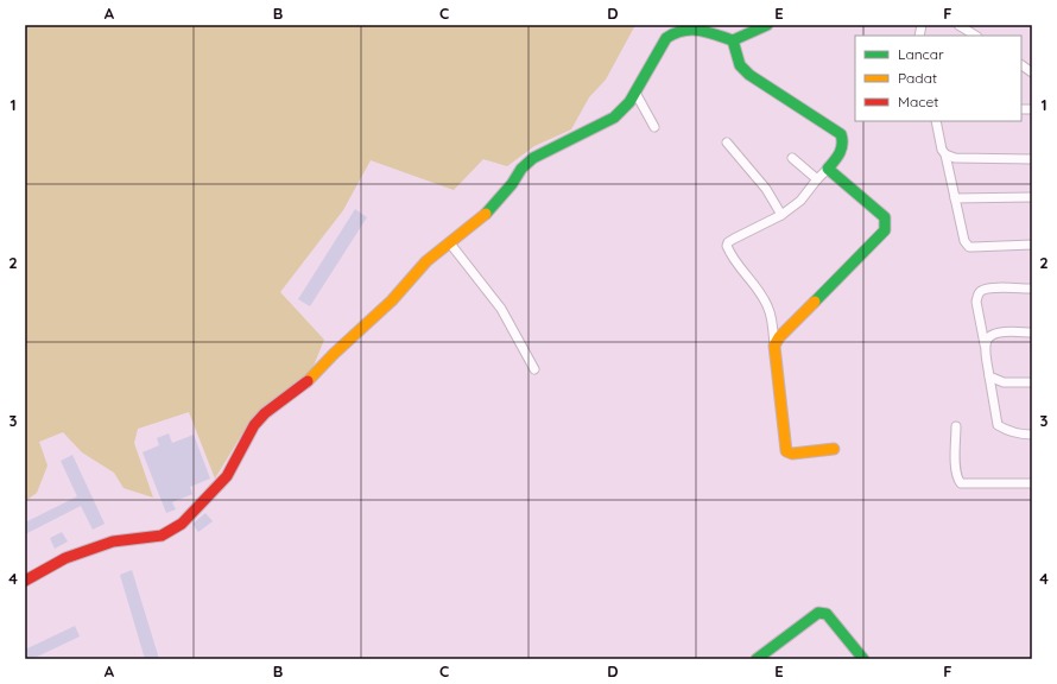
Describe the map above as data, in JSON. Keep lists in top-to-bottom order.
{
  "legend": ["Lancar", "Padat", "Macet"],
  "grid": {
    "columns": [
      "A",
      "B",
      "C",
      "D",
      "E",
      "F"
    ],
    "rows": [
      "1",
      "2",
      "3",
      "4"
    ]
  }
}
